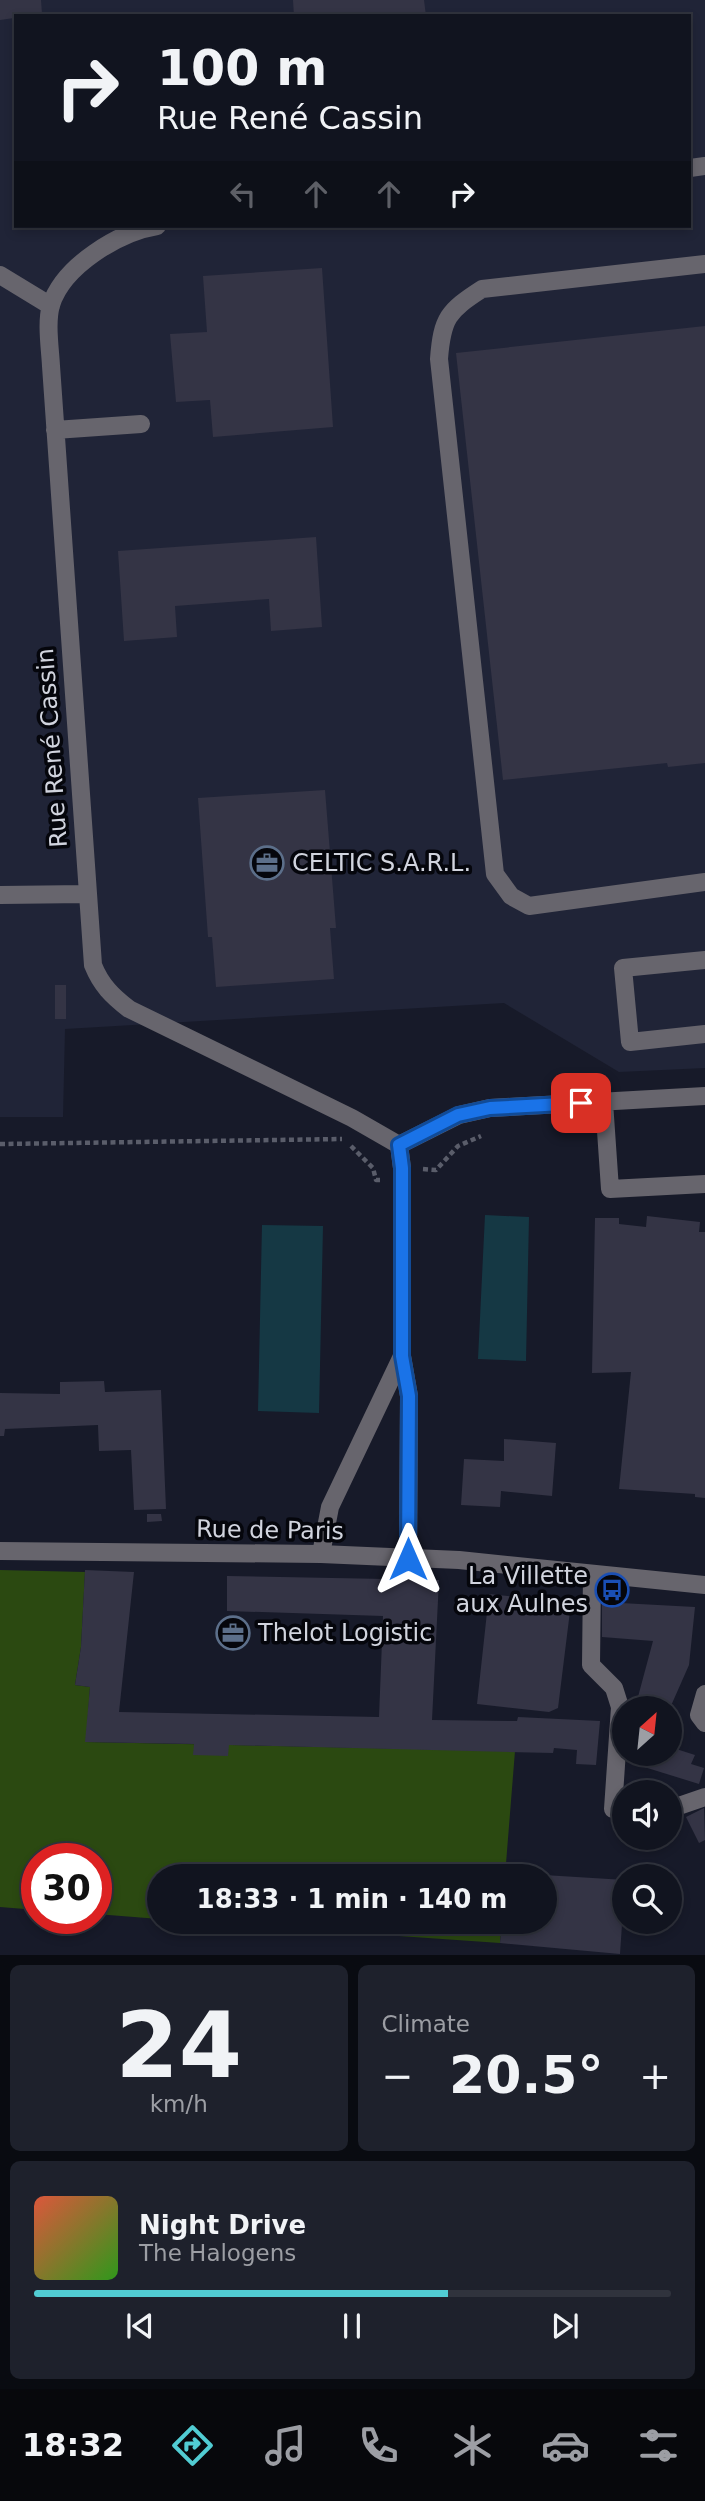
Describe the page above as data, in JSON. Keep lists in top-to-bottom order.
{
  "streets": {
    "street": ["Rue René Cassin", "Rue de Paris"]
  },
  "places": {
    "office": ["CELTIC S.A.R.L.", "Thelot Logistic"],
    "bus stop": ["La Villette aux Aulnes"]
  },
  "north": "top right",
  "page": {
    "turn": ["100 m", "Rue René Cassin"],
    "limit": "30",
    "trip": "18:33 · 1 min · 140 m",
    "tile": [
      ["24", "km/h"],
      "Climate"
    ],
    "heat": ["−", "20.5°", "+"],
    "song": ["Night Drive", "The Halogens"],
    "tabs": "18:32"
  }
}
